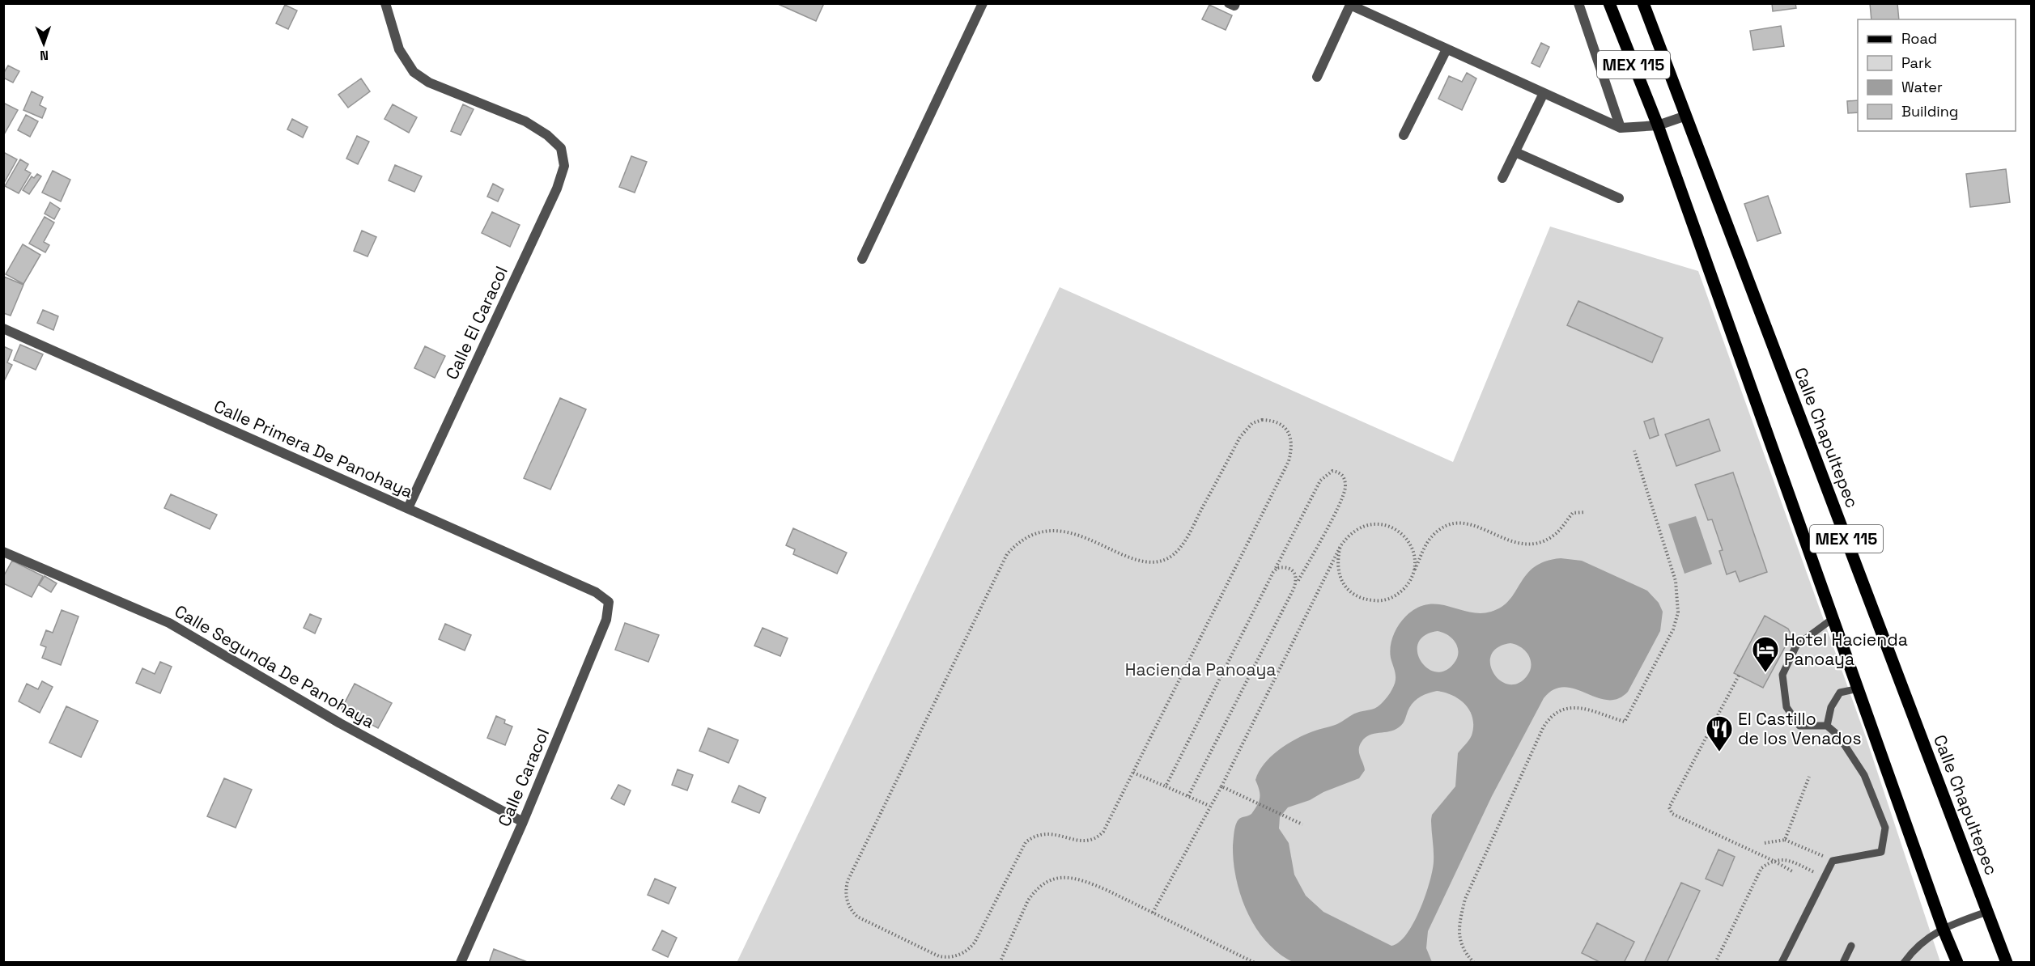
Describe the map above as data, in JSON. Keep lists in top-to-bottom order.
{
  "streets": {
    "main road": ["MEX 115", "Calle Chapultepec"],
    "street": [
      "Calle El Caracol",
      "Calle Primera De Panohaya",
      "Calle Segunda De Panohaya",
      "Calle Caracol"
    ]
  },
  "crossings": [
    ["MEX 115", "Calle Chapultepec"],
    ["Calle El Caracol", "Calle Primera De Panohaya"],
    ["Calle Primera De Panohaya", "Calle Caracol"],
    ["Calle Segunda De Panohaya", "Calle Caracol"]
  ],
  "parks": ["Hacienda Panoaya"],
  "places": {
    "hotel": ["Hotel Hacienda Panoaya"],
    "restaurant": ["El Castillo de los Venados"]
  },
  "legend": [
    "Road",
    "Park",
    "Water",
    "Building"
  ],
  "north": "bottom"
}
